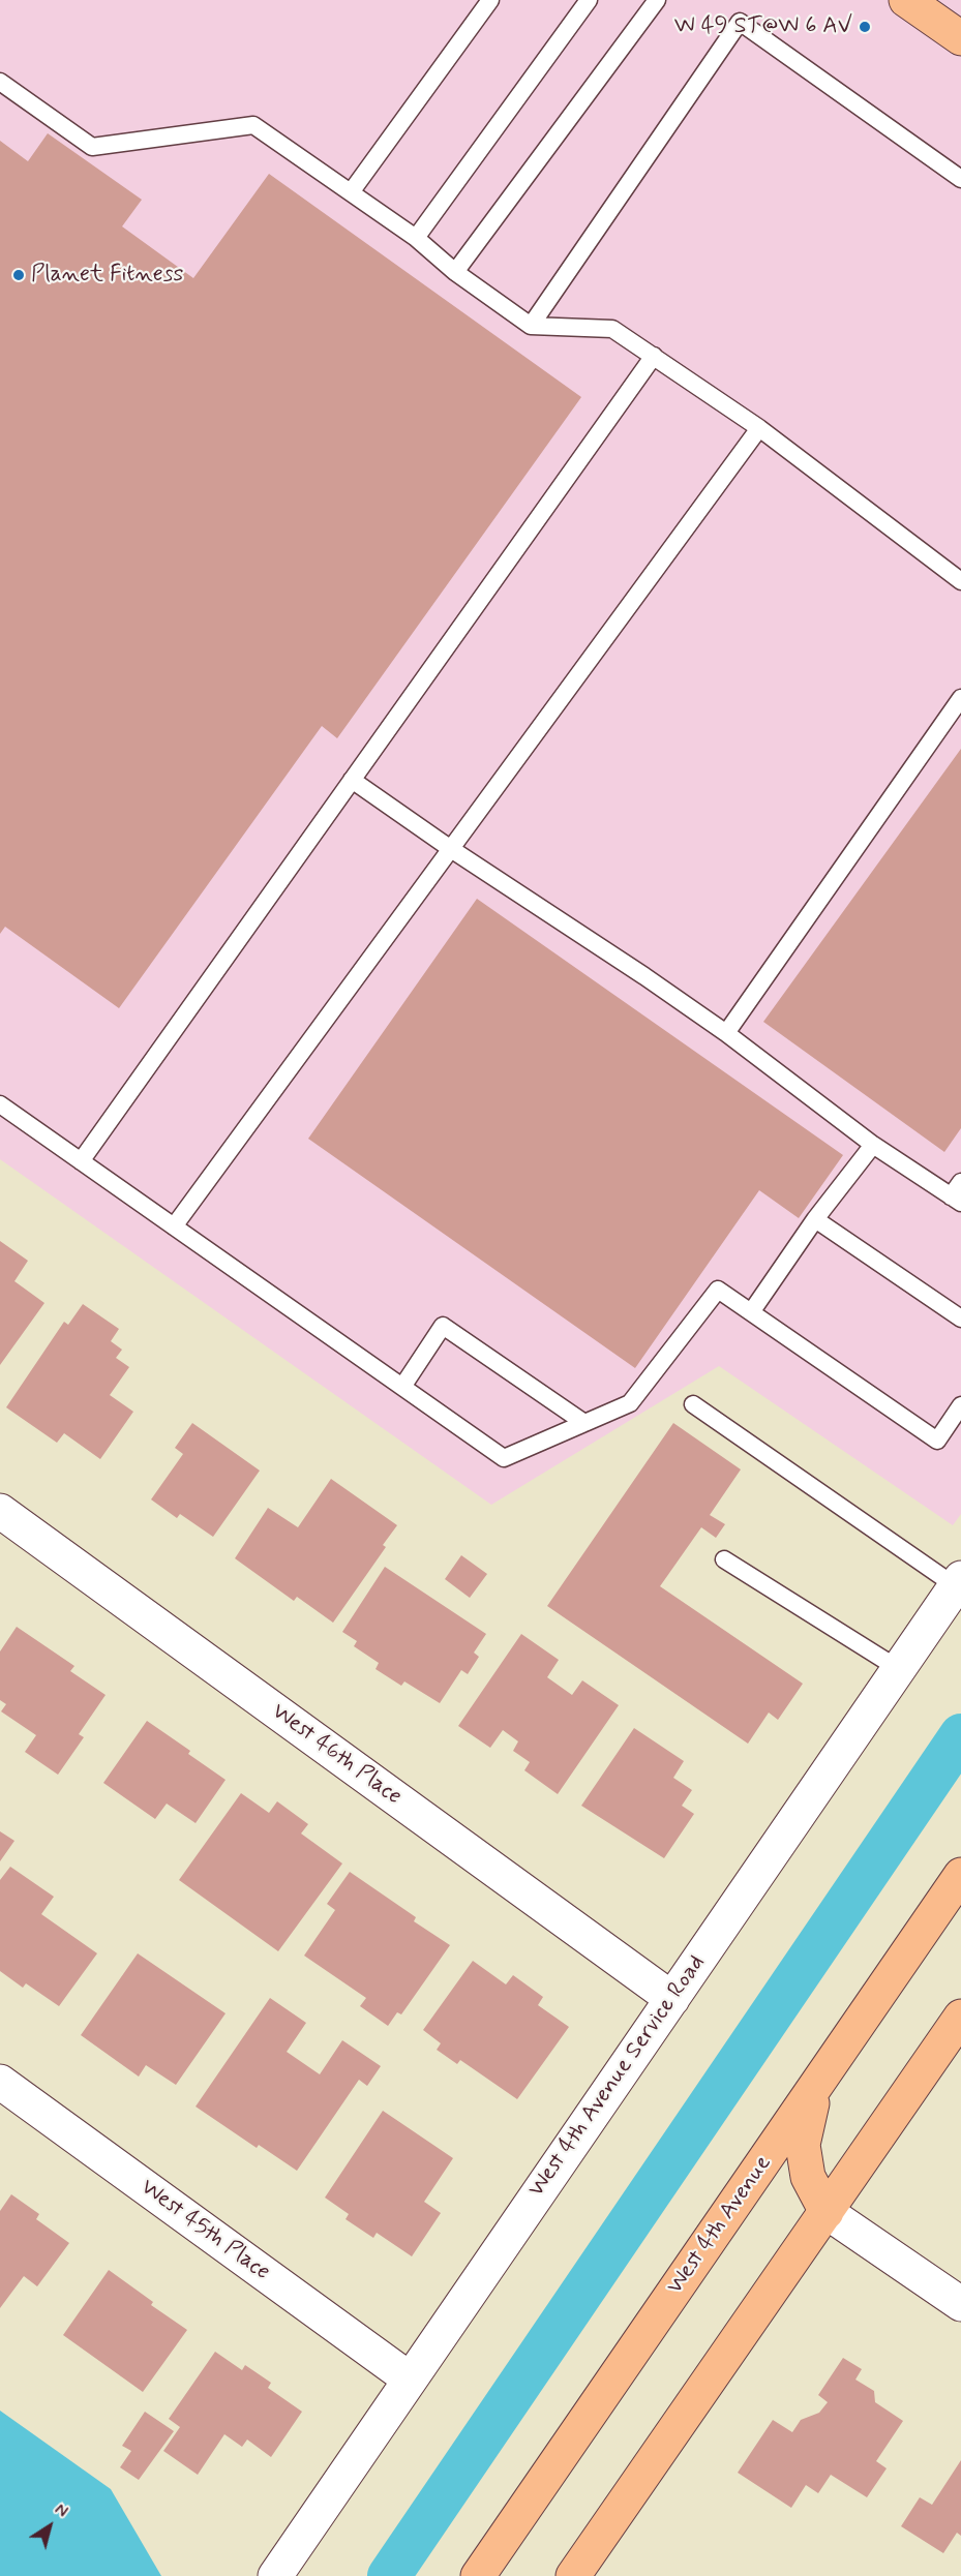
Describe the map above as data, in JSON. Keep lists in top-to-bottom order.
{
  "streets": {
    "main road": ["West 4th Avenue"],
    "street": ["West 46th Place", "West 4th Avenue Service Road", "West 45th Place"]
  },
  "crossings": [
    ["West 46th Place", "West 4th Avenue Service Road"],
    ["West 4th Avenue Service Road", "West 45th Place"]
  ],
  "places": ["W 49 ST@W 6 AV", "Planet Fitness"],
  "north": "top right"
}
